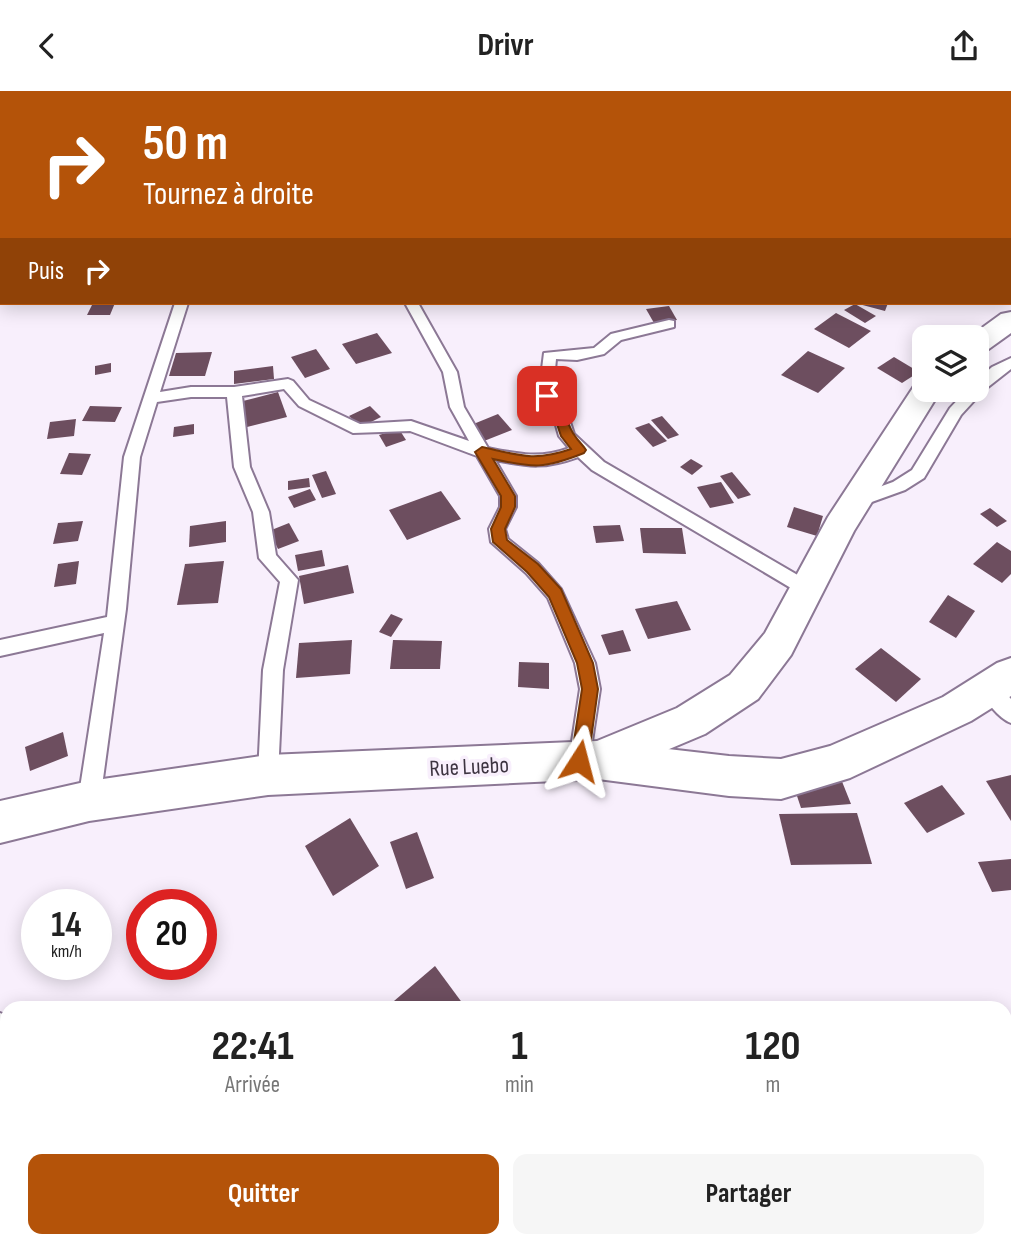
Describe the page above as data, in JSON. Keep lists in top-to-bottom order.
{
  "streets": {
    "street": ["Rue Luebo"]
  },
  "page": {
    "header": "Drivr",
    "turn": ["50 m", "Tournez à droite"],
    "then": "Puis",
    "speed": "14 km/h",
    "limit": "20",
    "eta": [
      "22:41",
      "Arrivée",
      "1",
      "min",
      "120",
      "m"
    ],
    "buttons": ["Quitter", "Partager"]
  }
}
